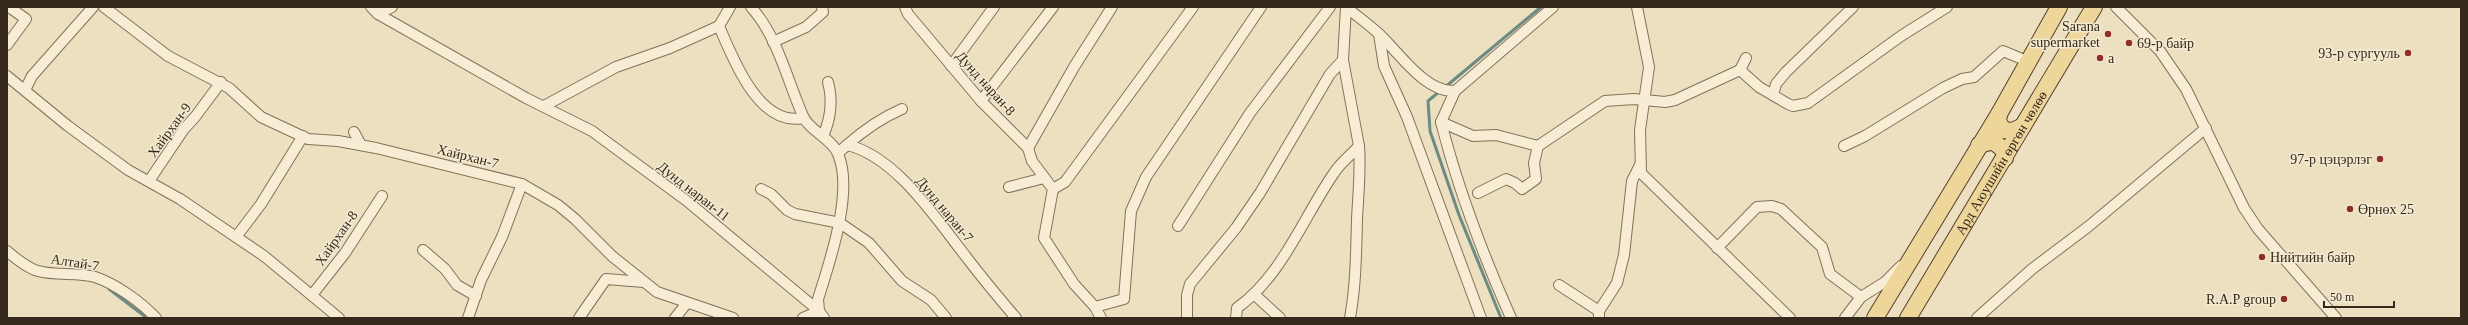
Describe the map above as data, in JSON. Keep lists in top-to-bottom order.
{
  "streets": {
    "main road": ["Ард Аюушийн өргөн чөлөө"],
    "street": [
      "Дунд наран-8",
      "Хайрхан-9",
      "Хайрхан-7",
      "Дунд наран-11",
      "Дунд наран-7",
      "Хайрхан-8",
      "Алтай-7"
    ]
  },
  "crossings": [
    ["Хайрхан-9", "Хайрхан-7"]
  ],
  "places": [
    "Sarana supermarket",
    "69-р байр",
    "93-р сургууль",
    "а",
    "97-р цэцэрлэг",
    "Өрнөх 25",
    "Нийтийн байр",
    "R.A.P group"
  ],
  "scale_bar": "50 m"
}
